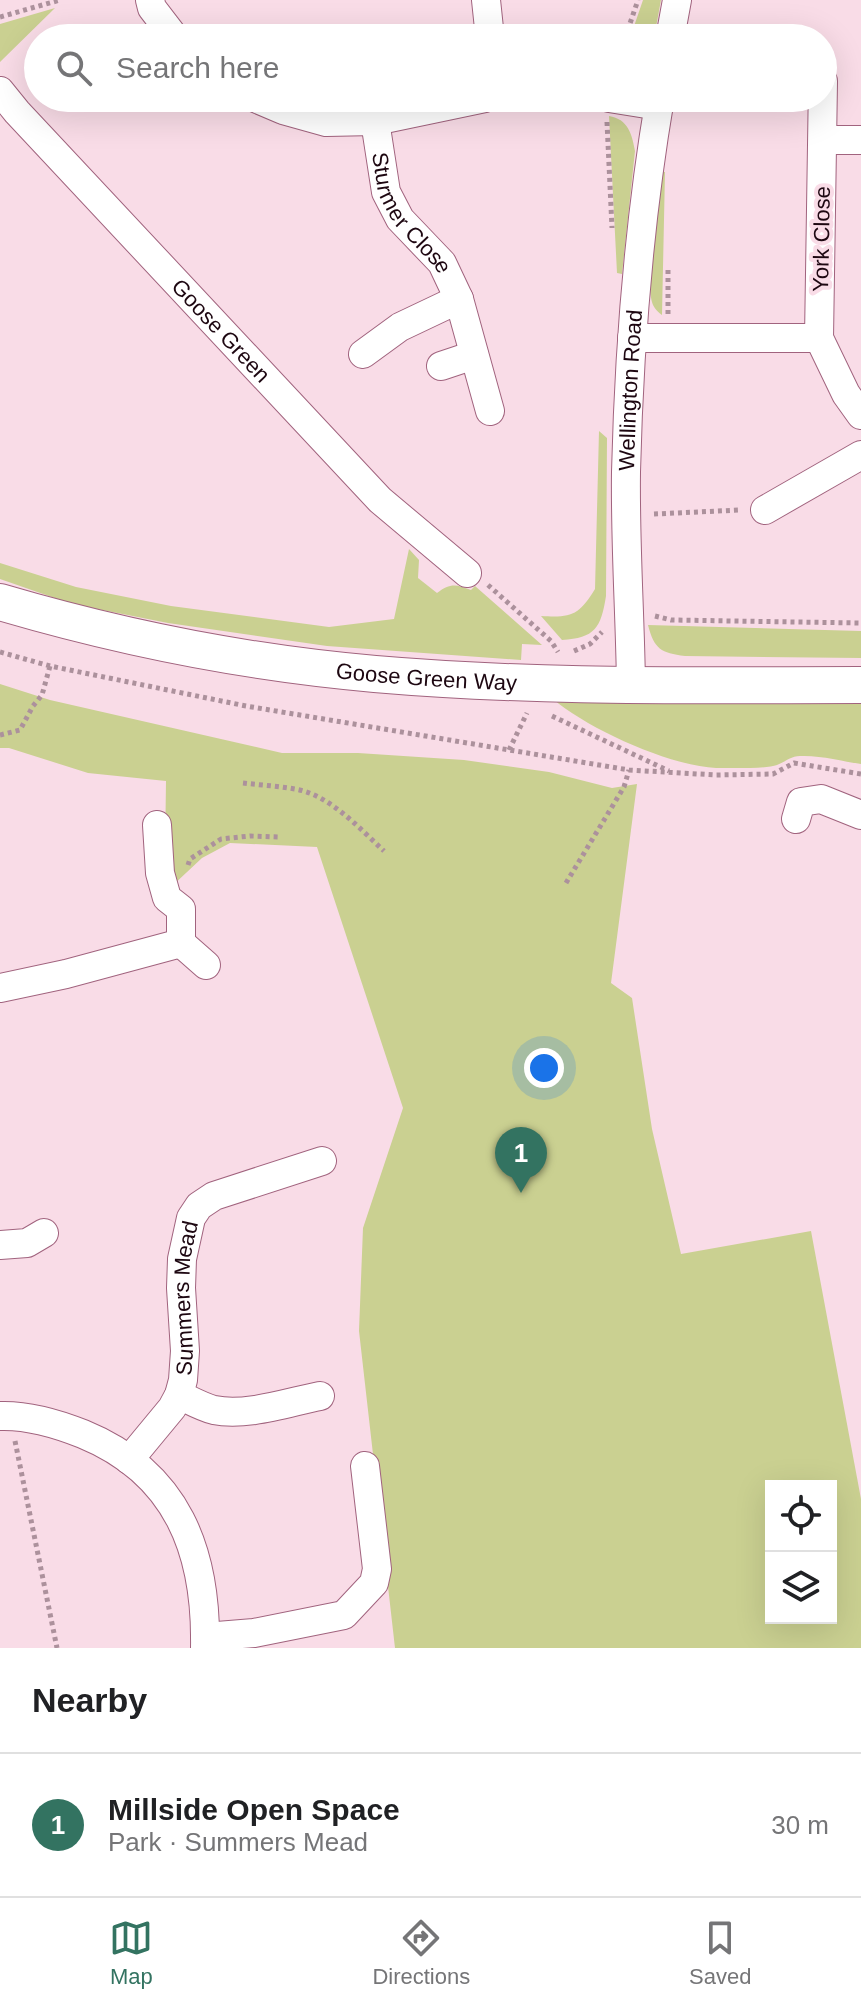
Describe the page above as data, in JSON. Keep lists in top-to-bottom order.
{
  "streets": {
    "main road": ["Goose Green Way"],
    "street": [
      "Sturmer Close",
      "York Close",
      "Goose Green",
      "Wellington Road",
      "Summers Mead"
    ]
  },
  "crossings": [
    ["Wellington Road", "Goose Green Way"]
  ],
  "page": {
    "search": "Search here",
    "pins": "1",
    "heading": "Nearby",
    "list": [
      {
        "mark": "1",
        "name": "Millside Open Space",
        "note": "Park · Summers Mead",
        "value": "30 m"
      }
    ],
    "nav": ["Map", "Directions", "Saved"]
  }
}
